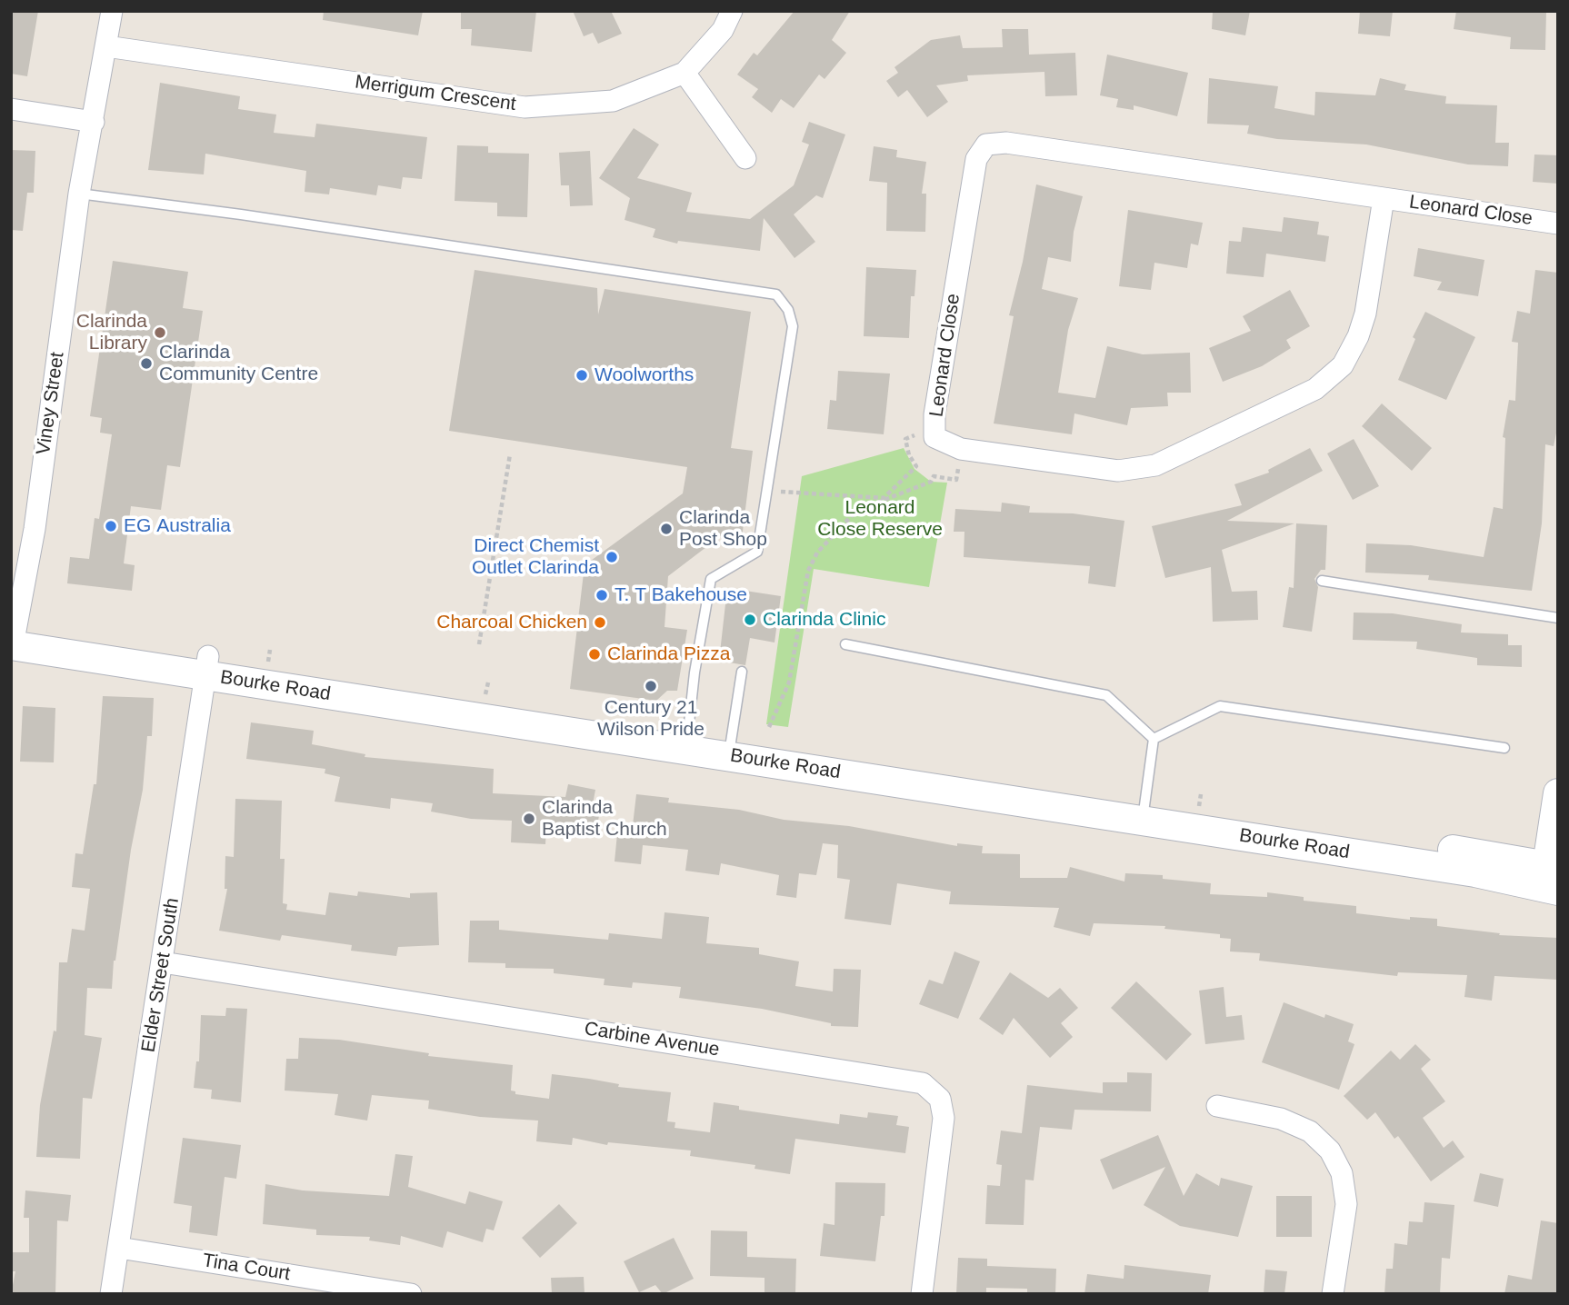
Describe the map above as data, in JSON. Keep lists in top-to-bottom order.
{
  "streets": {
    "main road": ["Bourke Road"],
    "street": [
      "Merrigum Crescent",
      "Leonard Close",
      "Viney Street",
      "Elder Street South",
      "Carbine Avenue",
      "Tina Court"
    ]
  },
  "crossings": [
    ["Merrigum Crescent", "Viney Street"],
    ["Viney Street", "Bourke Road"],
    ["Bourke Road", "Elder Street South"],
    ["Elder Street South", "Carbine Avenue"],
    ["Elder Street South", "Tina Court"]
  ],
  "parks": ["Leonard Close Reserve"],
  "places": [
    "Clarinda Library",
    "Clarinda Community Centre",
    "Woolworths",
    "EG Australia",
    "Clarinda Post Shop",
    "Direct Chemist Outlet Clarinda",
    "T. T Bakehouse",
    "Clarinda Clinic",
    "Charcoal Chicken",
    "Clarinda Pizza",
    "Century 21 Wilson Pride",
    "Clarinda Baptist Church"
  ]
}
